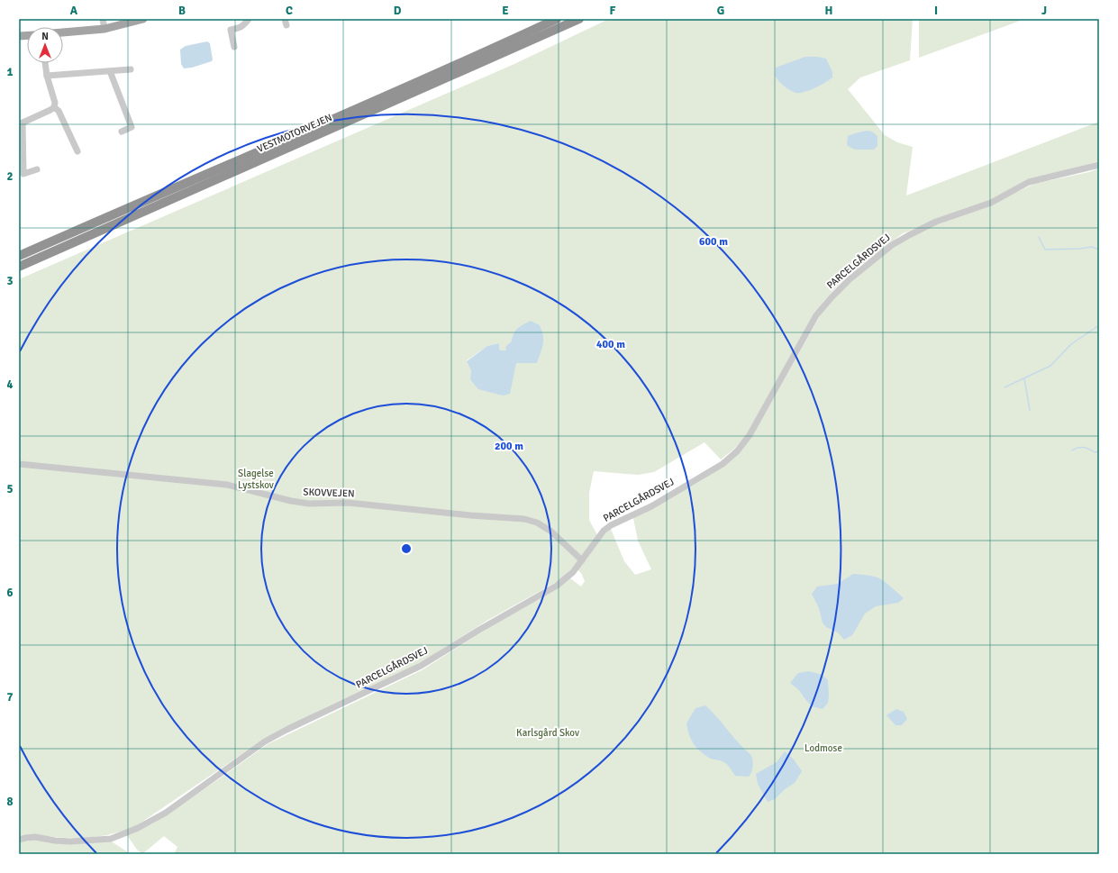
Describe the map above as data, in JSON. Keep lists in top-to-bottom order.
{
  "streets": {
    "highway": ["VESTMOTORVEJEN"],
    "street": ["PARCELGÅRDSVEJ", "SKOVVEJEN"]
  },
  "crossings": [
    ["PARCELGÅRDSVEJ", "SKOVVEJEN"]
  ],
  "parks": ["Slagelse Lystskov", "Karlsgård Skov", "Lodmose"],
  "north": "top",
  "grid": {
    "columns": [
      "A",
      "B",
      "C",
      "D",
      "E",
      "F",
      "G",
      "H",
      "I",
      "J"
    ],
    "rows": [
      "1",
      "2",
      "3",
      "4",
      "5",
      "6",
      "7",
      "8"
    ]
  },
  "rings": ["600 m", "400 m", "200 m"]
}
